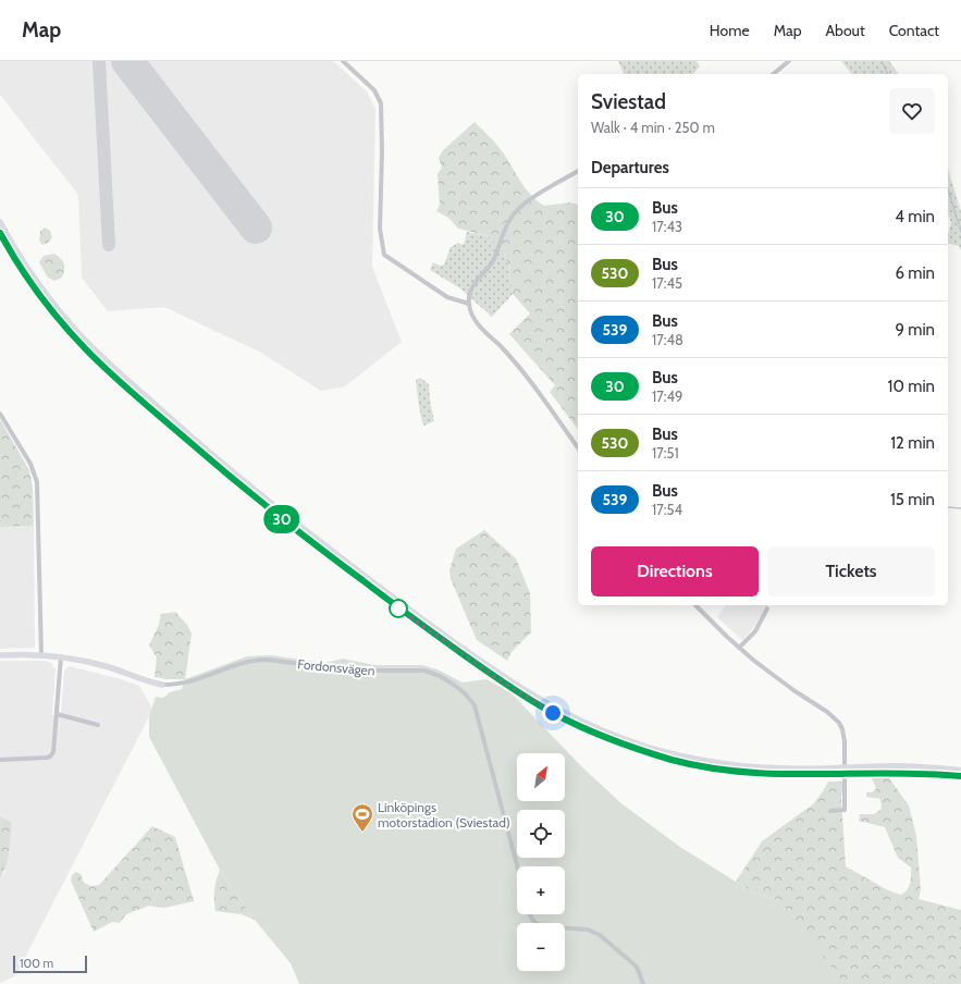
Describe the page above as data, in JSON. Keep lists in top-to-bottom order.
{
  "streets": {
    "street": ["Fordonsvägen"]
  },
  "places": {
    "sports": ["Linköpings motorstadion (Sviestad)"]
  },
  "lines": ["bus line 30"],
  "scale_bar": "100 m",
  "north": "top right",
  "page": {
    "header": "Map",
    "nav": [
      "Home",
      "Map",
      "About",
      "Contact"
    ],
    "on_map": "30",
    "heading": [
      ["Sviestad", "Walk · 4 min · 250 m"],
      "Departures"
    ],
    "list": [
      {
        "mark": "30",
        "name": "Bus",
        "note": "17:43",
        "value": "4 min"
      },
      {
        "mark": "530",
        "name": "Bus",
        "note": "17:45",
        "value": "6 min"
      },
      {
        "mark": "539",
        "name": "Bus",
        "note": "17:48",
        "value": "9 min"
      },
      {
        "mark": "30",
        "name": "Bus",
        "note": "17:49",
        "value": "10 min"
      },
      {
        "mark": "530",
        "name": "Bus",
        "note": "17:51",
        "value": "12 min"
      },
      {
        "mark": "539",
        "name": "Bus",
        "note": "17:54",
        "value": "15 min"
      }
    ],
    "buttons": ["Directions", "Tickets"],
    "map_buttons": ["+", "−"],
    "scale": "100 m"
  }
}
